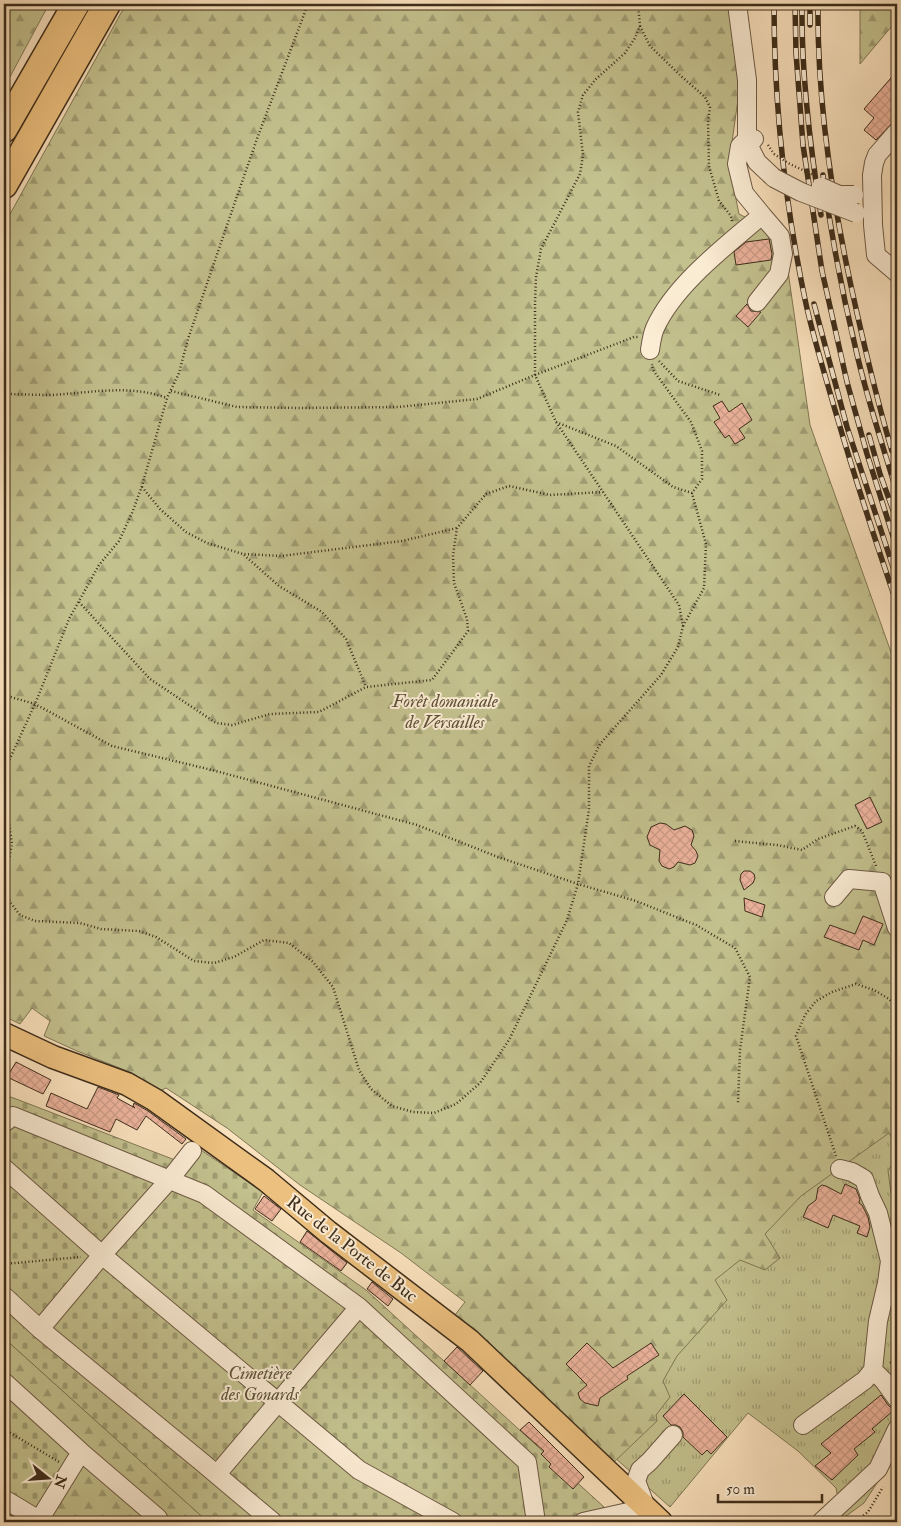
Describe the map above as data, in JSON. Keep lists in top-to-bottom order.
{
  "streets": {
    "main road": ["Rue de la Porte de Buc"]
  },
  "parks": ["Forêt domaniale de Versailles", "Cimetière des Gonards"],
  "scale_bar": "50 m",
  "north": "right"
}
